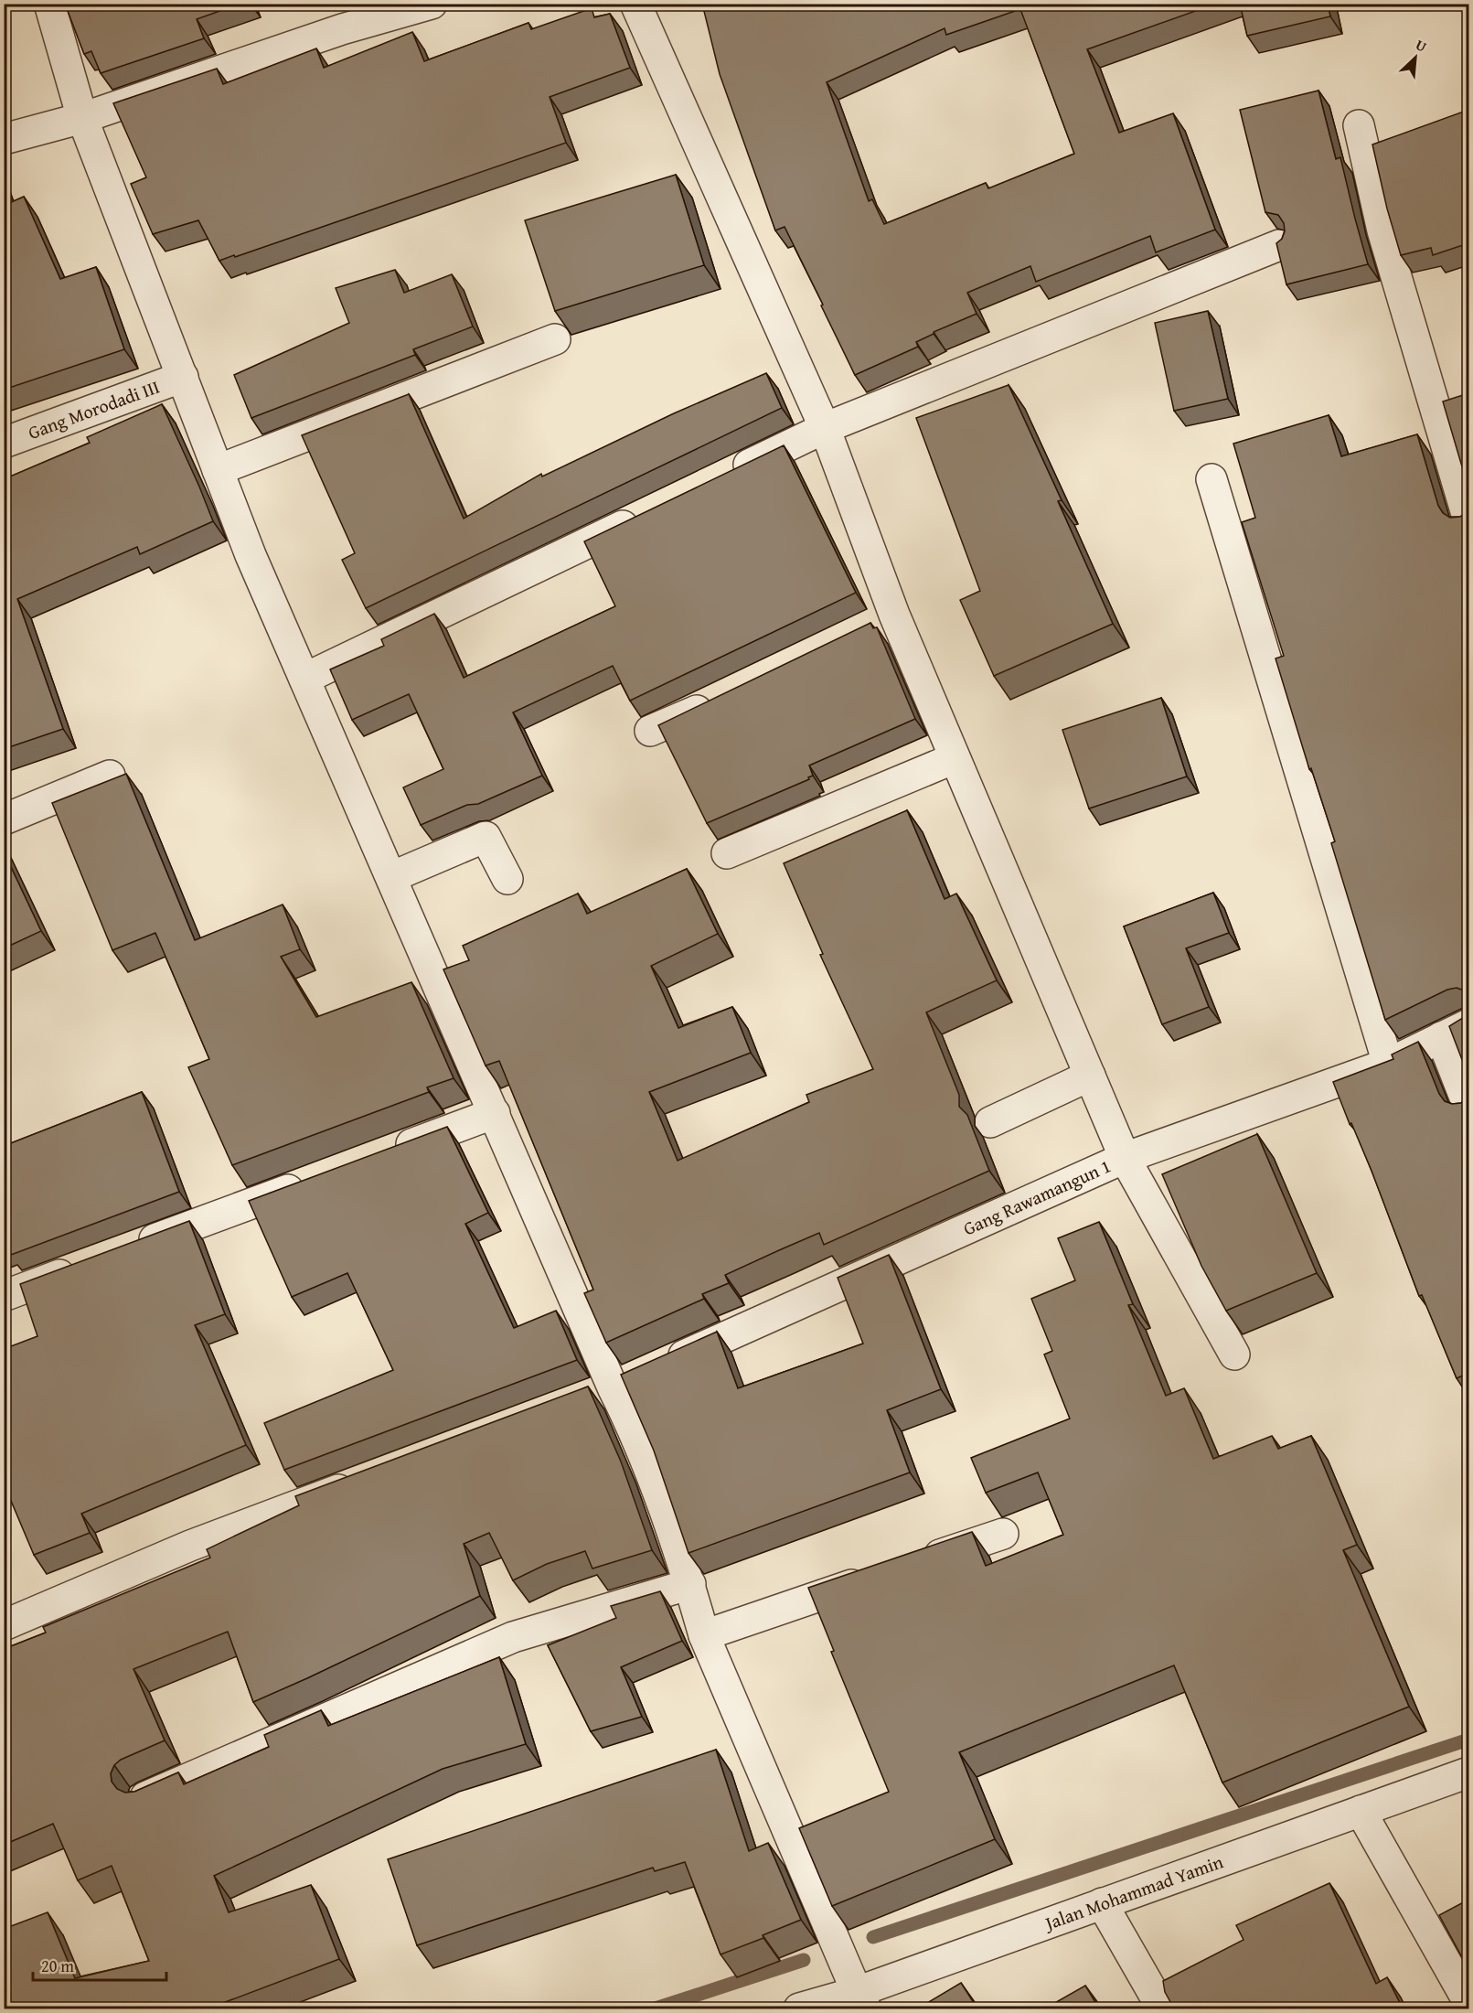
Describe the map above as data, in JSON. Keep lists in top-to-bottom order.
{
  "streets": {
    "street": ["Gang Morodadi III", "Gang Rawamangun 1", "Jalan Mohammad Yamin"]
  },
  "scale_bar": "20 m",
  "north": "top right"
}
